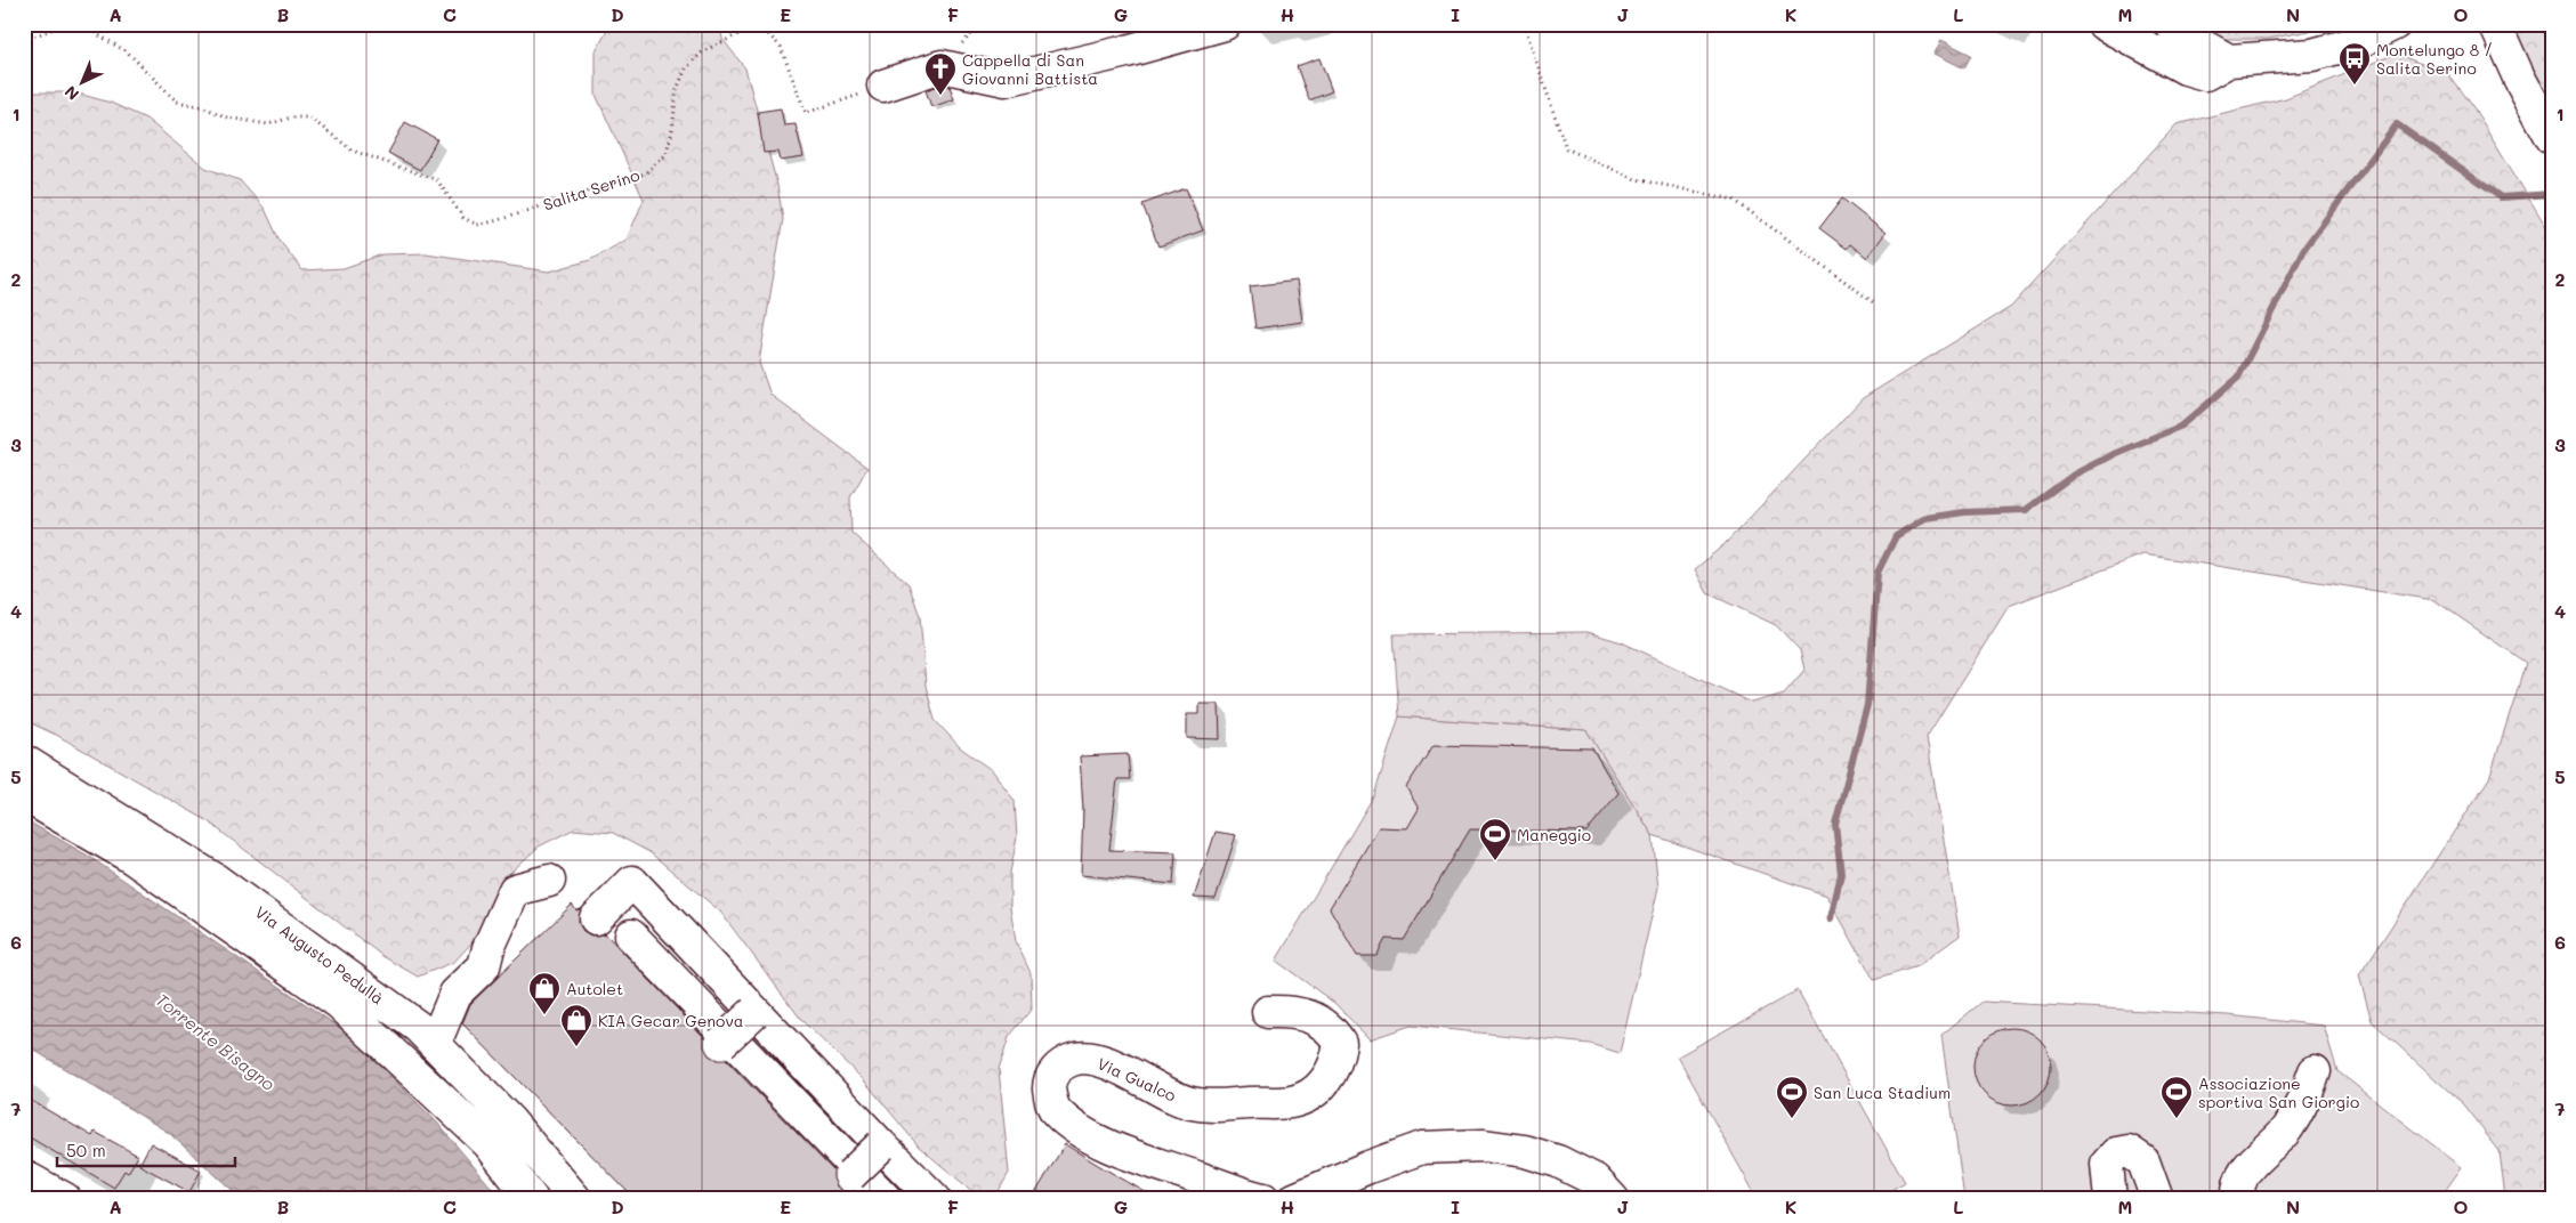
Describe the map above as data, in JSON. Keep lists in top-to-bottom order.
{
  "streets": {
    "street": ["Via Augusto Pedullà", "Via Gualco"],
    "path": ["Salita Serino"]
  },
  "water": ["Torrente Bisagno"],
  "places": {
    "bus stop": ["Montelungo 8 / Salita Serino"],
    "church": ["Cappella di San Giovanni Battista"],
    "sports": ["Maneggio", "San Luca Stadium", "Associazione sportiva San Giorgio"],
    "shop": ["Autolet", "KIA Gecar Genova"]
  },
  "scale_bar": "50 m",
  "north": "bottom left",
  "grid": {
    "columns": [
      "A",
      "B",
      "C",
      "D",
      "E",
      "F",
      "G",
      "H",
      "I",
      "J",
      "K",
      "L",
      "M",
      "N",
      "O"
    ],
    "rows": [
      "1",
      "2",
      "3",
      "4",
      "5",
      "6",
      "7"
    ]
  }
}
